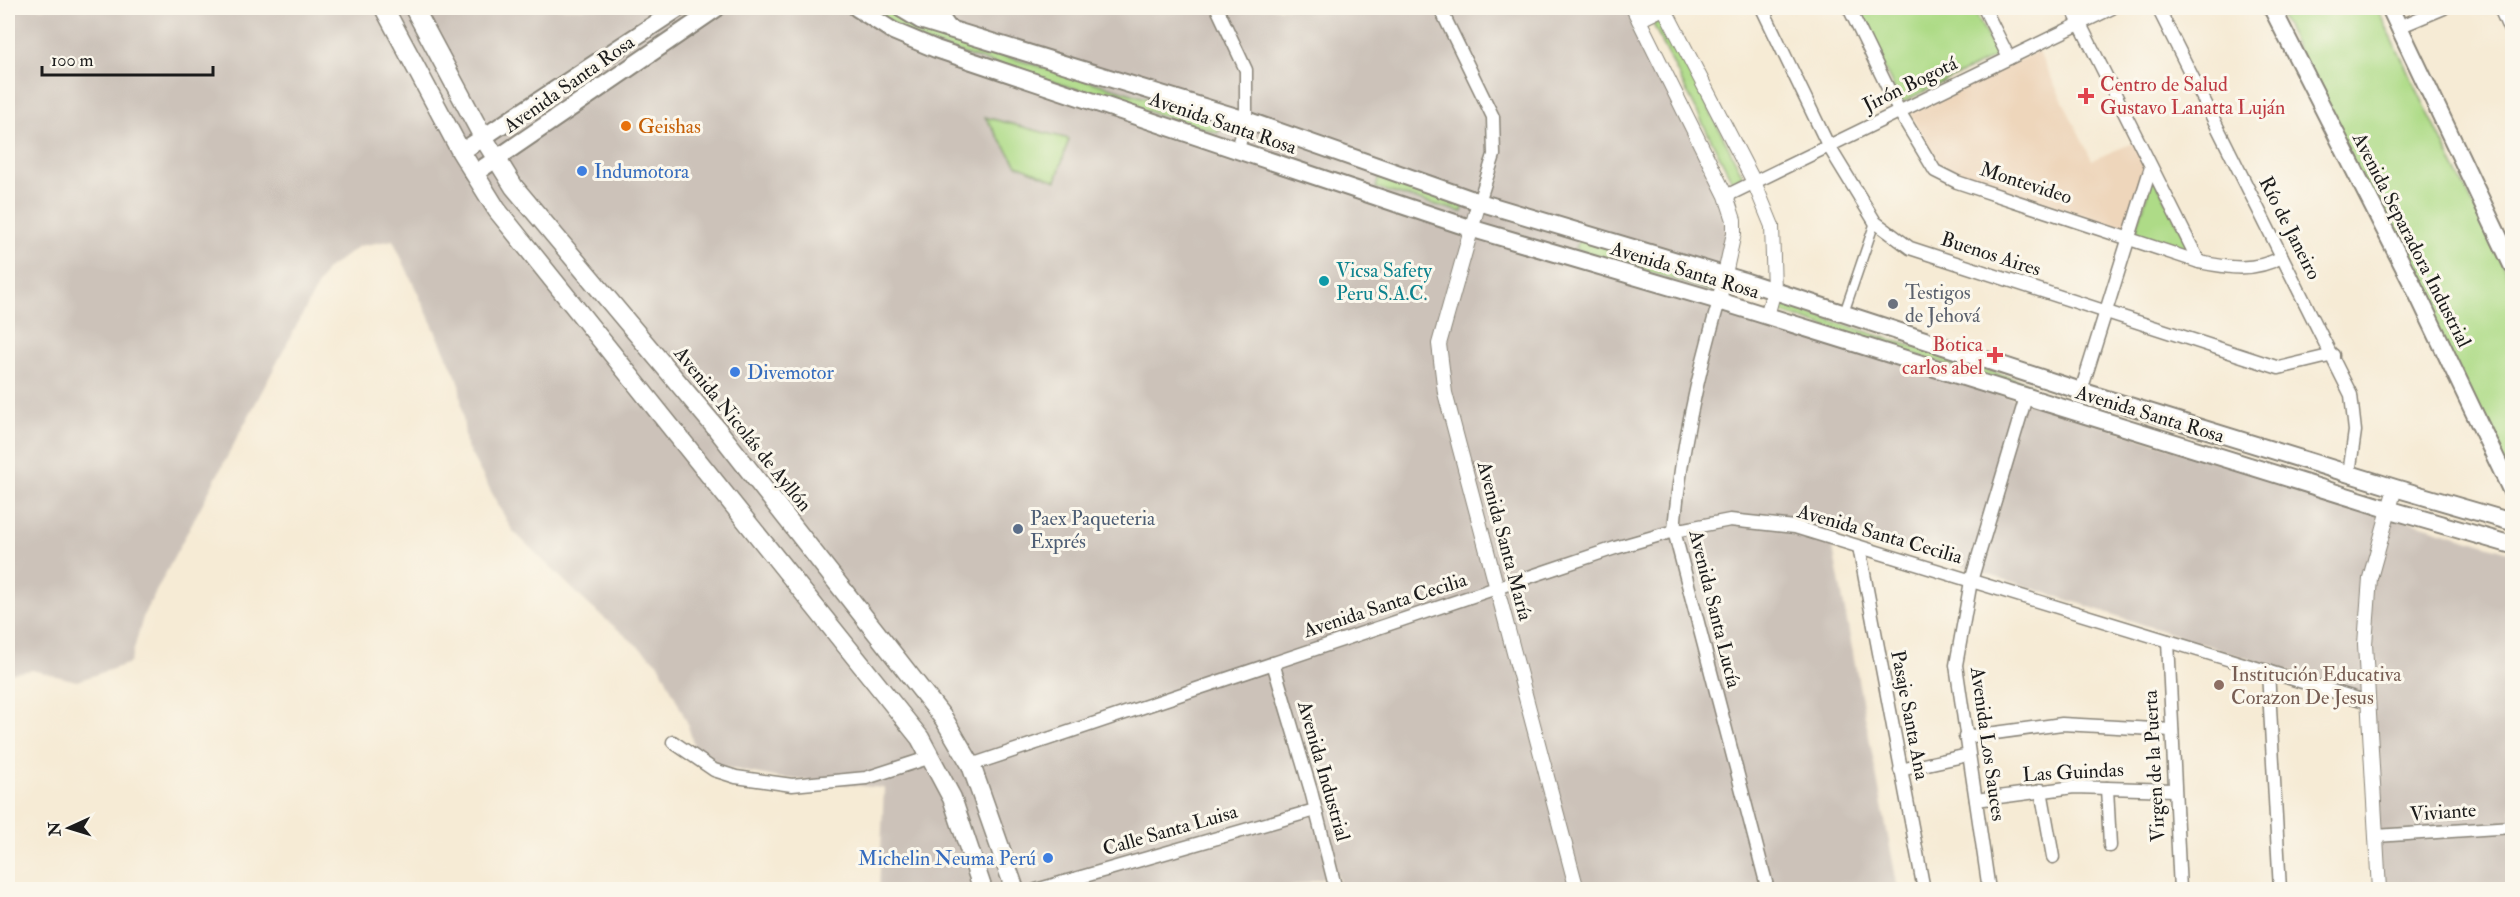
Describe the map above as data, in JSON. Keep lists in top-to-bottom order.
{
  "streets": {
    "main road": ["Avenida Santa Rosa", "Avenida Separadora Industrial", "Avenida Nicolás de Ayllón"],
    "street": [
      "Jirón Bogotá",
      "Montevideo",
      "Río de Janeiro",
      "Buenos Aires",
      "Avenida Santa Cecilia",
      "Avenida Santa María",
      "Avenida Santa Lucía",
      "Pasaje Santa Ana",
      "Avenida Los Sauces",
      "Virgen de la Puerta",
      "Avenida Industrial",
      "Las Guindas",
      "Viviante",
      "Calle Santa Luisa"
    ]
  },
  "crossings": [
    ["Avenida Santa Rosa", "Río de Janeiro"],
    ["Avenida Santa Rosa", "Avenida Nicolás de Ayllón"],
    ["Avenida Santa Rosa", "Avenida Santa María"],
    ["Avenida Santa Rosa", "Avenida Santa Lucía"],
    ["Avenida Santa Rosa", "Avenida Los Sauces"],
    ["Jirón Bogotá", "Montevideo"],
    ["Jirón Bogotá", "Buenos Aires"],
    ["Montevideo", "Río de Janeiro"],
    ["Río de Janeiro", "Buenos Aires"],
    ["Avenida Nicolás de Ayllón", "Avenida Santa Cecilia"],
    ["Avenida Santa Cecilia", "Avenida Santa María"],
    ["Avenida Santa Cecilia", "Avenida Santa Lucía"],
    ["Avenida Santa Cecilia", "Pasaje Santa Ana"],
    ["Avenida Santa Cecilia", "Avenida Los Sauces"],
    ["Avenida Santa Cecilia", "Virgen de la Puerta"],
    ["Avenida Santa Cecilia", "Avenida Industrial"],
    ["Avenida Los Sauces", "Las Guindas"],
    ["Virgen de la Puerta", "Las Guindas"],
    ["Avenida Industrial", "Calle Santa Luisa"]
  ],
  "places": {
    "health": ["Centro de Salud Gustavo Lanatta Luján", "Botica carlos abel"],
    "other": [
      "Geishas",
      "Indumotora",
      "Vicsa Safety Peru S.A.C.",
      "Testigos de Jehová",
      "Divemotor",
      "Paex Paqueteria Exprés",
      "Institución Educativa Corazon De Jesus",
      "Michelin Neuma Perú"
    ]
  },
  "scale_bar": "100 m",
  "north": "left"
}
